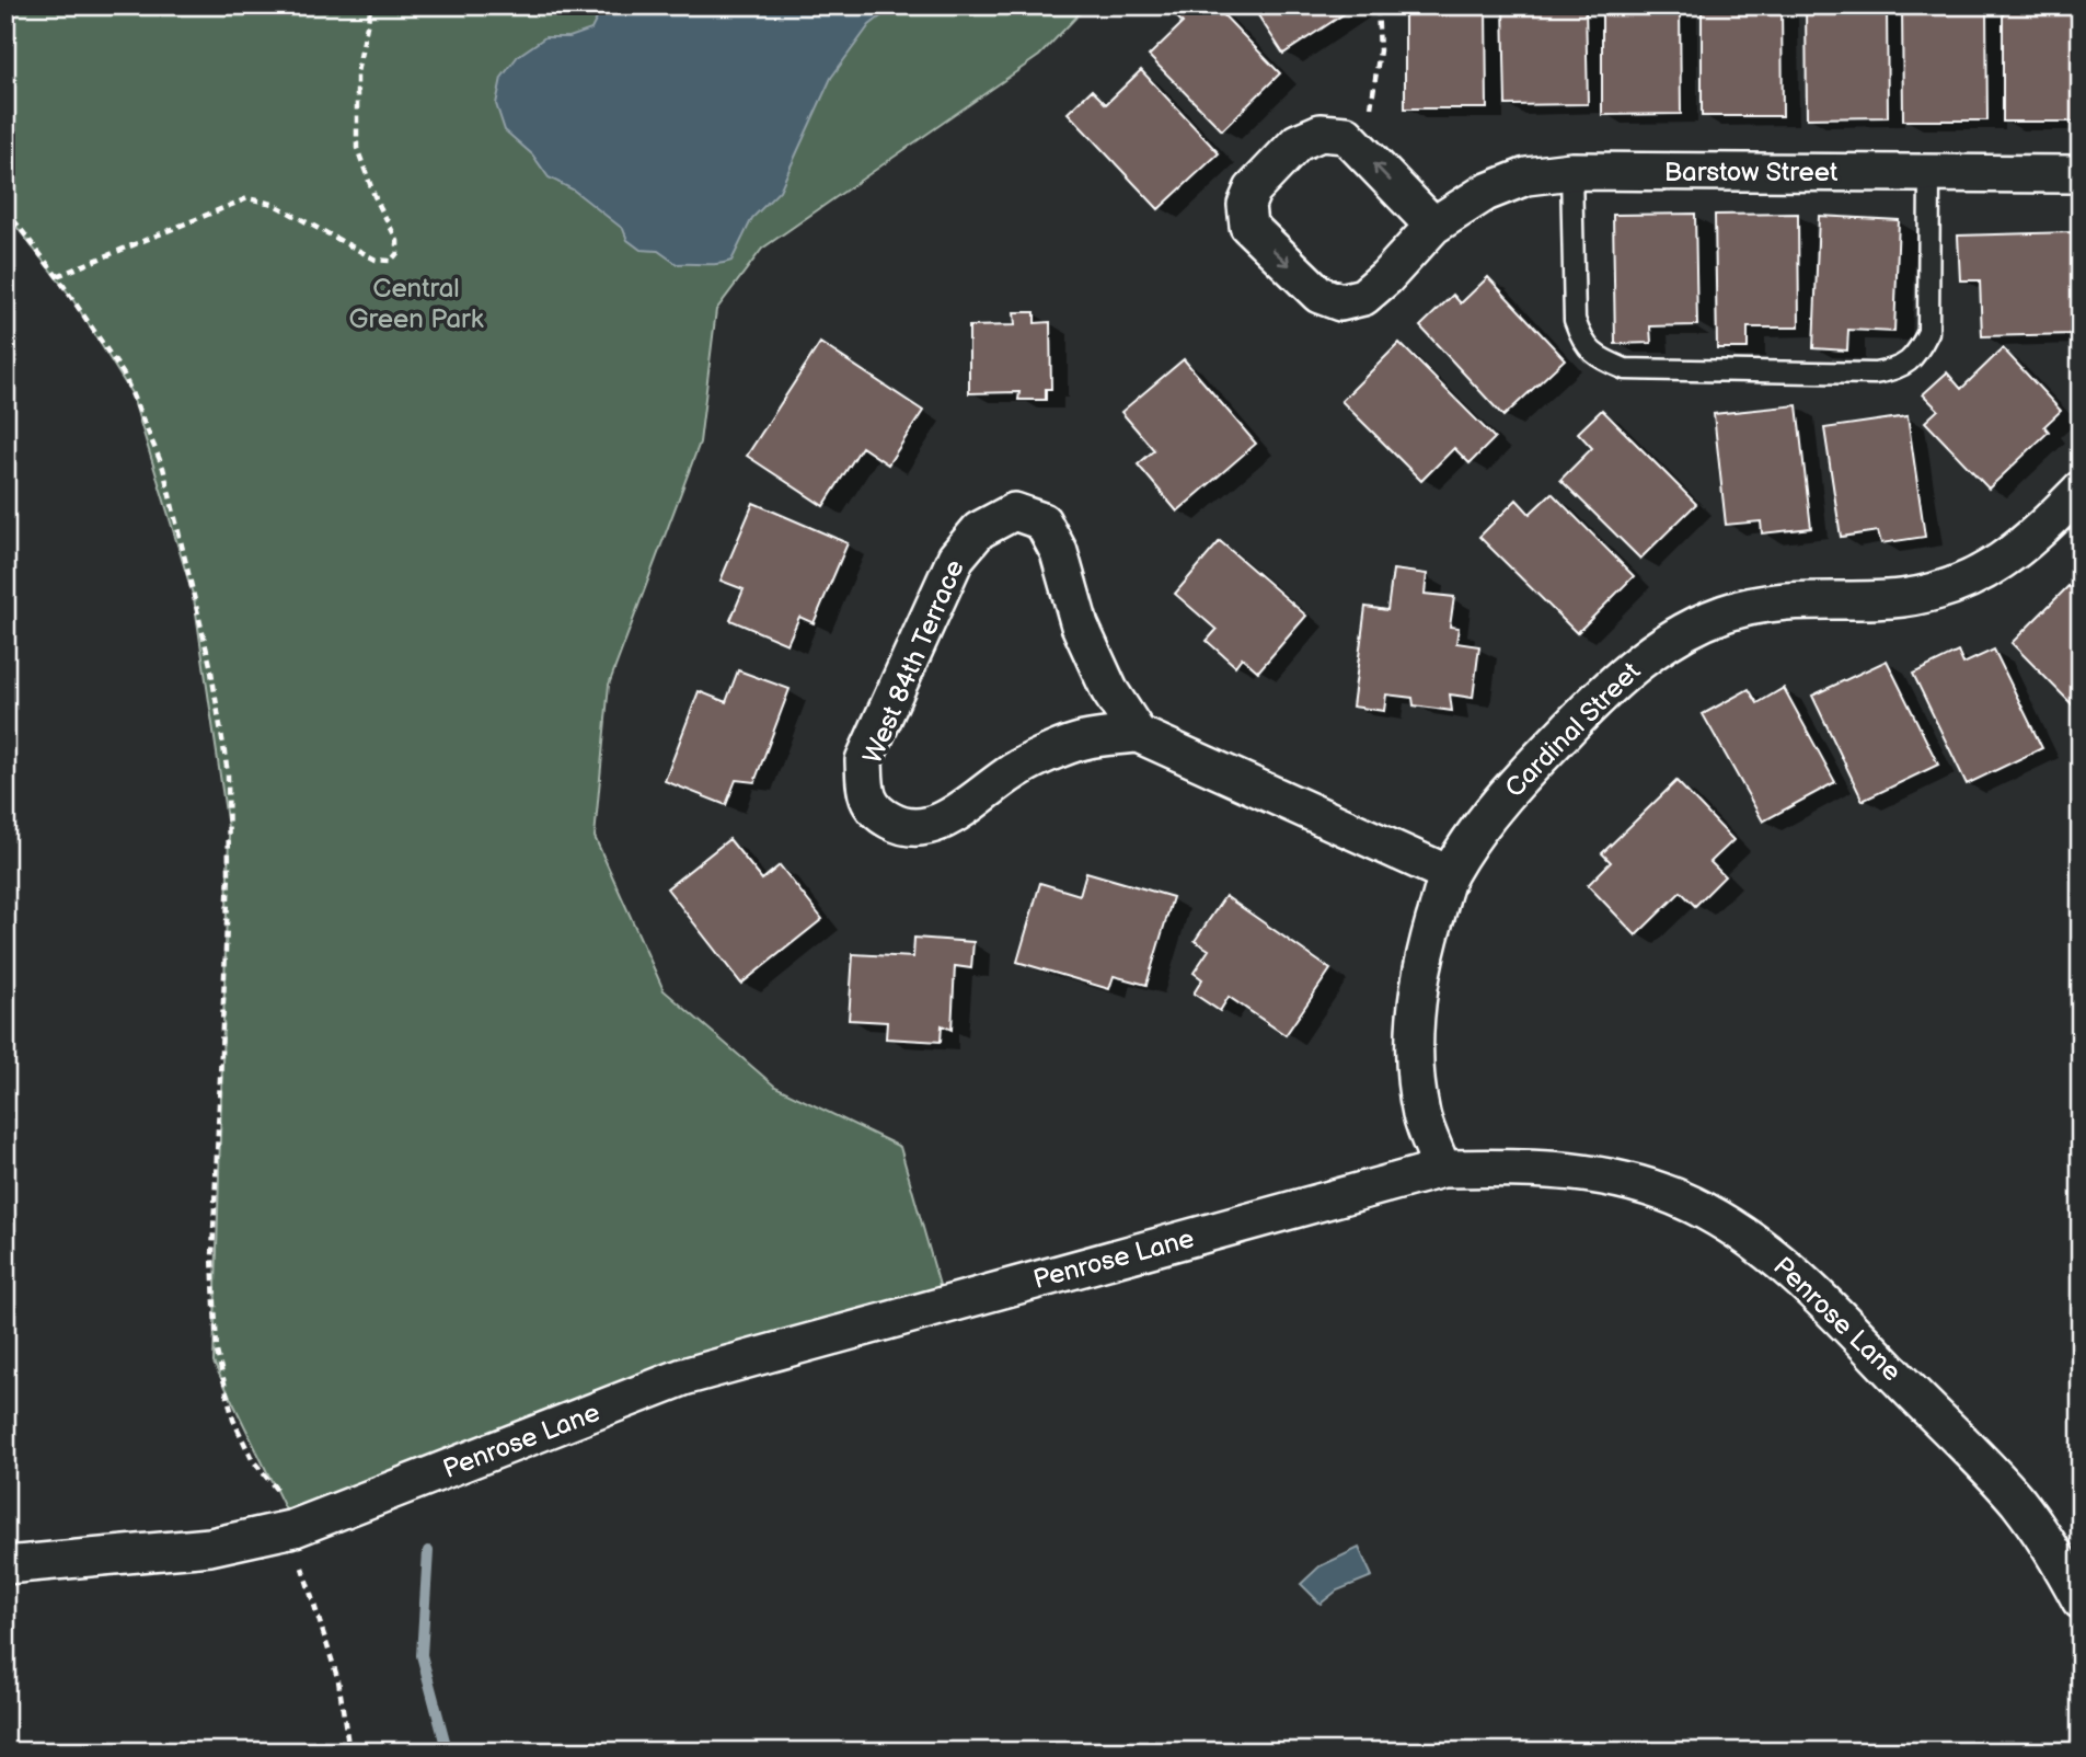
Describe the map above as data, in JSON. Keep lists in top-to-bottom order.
{
  "streets": {
    "street": [
      "Barstow Street",
      "West 84th Terrace",
      "Cardinal Street",
      "Penrose Lane"
    ]
  },
  "crossings": [
    ["Cardinal Street", "Penrose Lane"]
  ],
  "parks": ["Central Green Park"]
}
